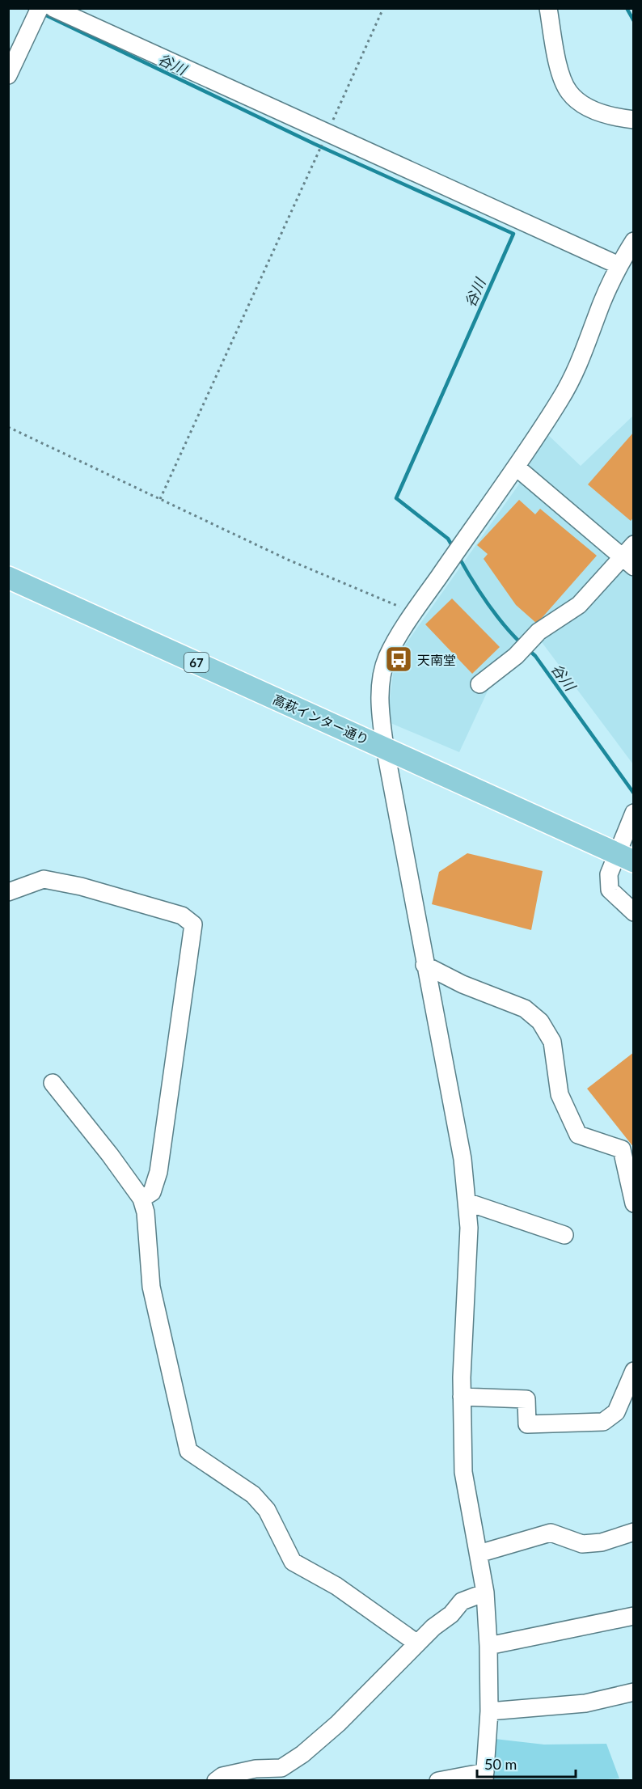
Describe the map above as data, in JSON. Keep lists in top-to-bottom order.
{
  "streets": {
    "main road": ["67", "高萩インター通り"]
  },
  "water": ["谷川"],
  "places": {
    "bus stop": ["天南堂"]
  },
  "scale_bar": "50 m"
}
